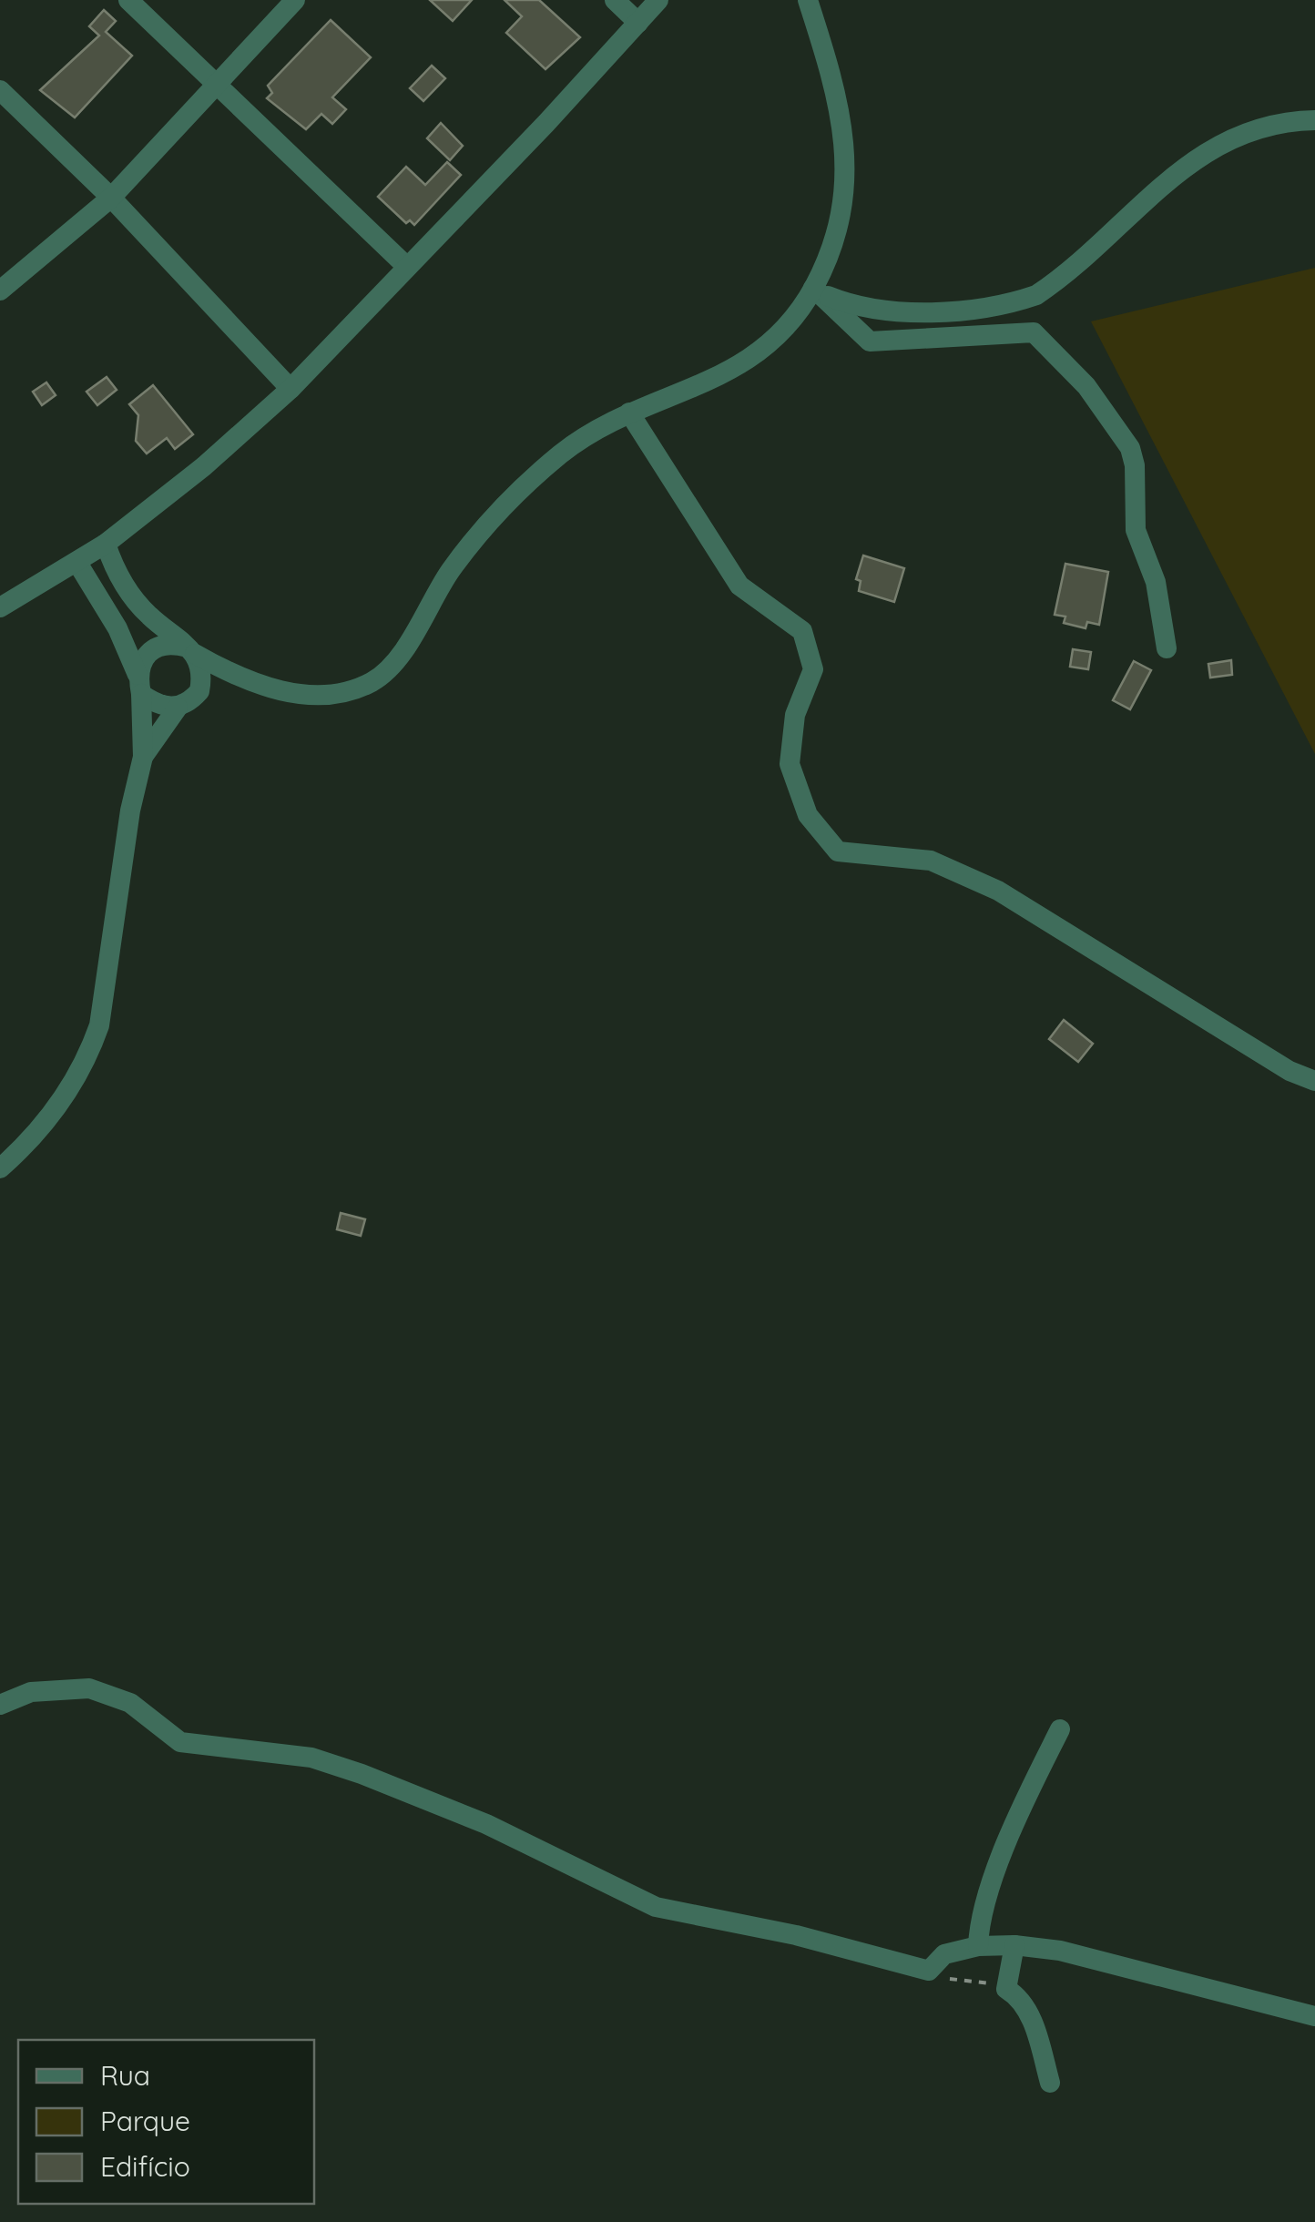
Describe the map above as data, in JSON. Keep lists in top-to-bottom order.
{
  "legend": ["Rua", "Parque", "Edifício"]
}
